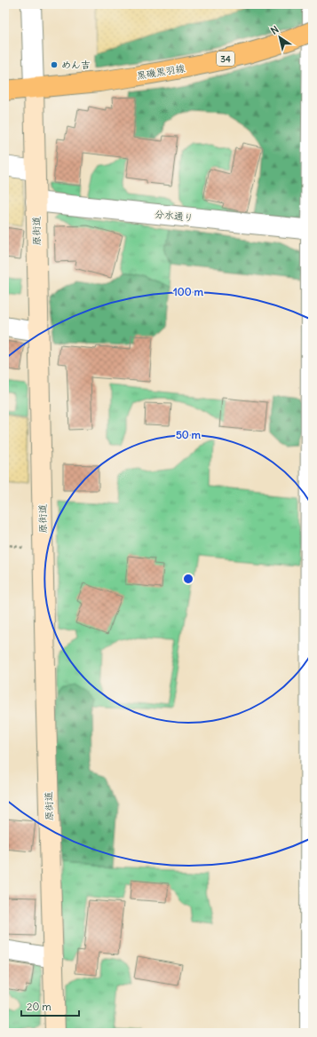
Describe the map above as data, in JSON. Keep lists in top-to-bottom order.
{
  "streets": {
    "main road": ["34", "黒磯黒羽線"],
    "street": ["分水通り", "原街道"]
  },
  "crossings": [
    ["黒磯黒羽線", "原街道"],
    ["分水通り", "原街道"]
  ],
  "places": ["めん吉"],
  "scale_bar": "20 m",
  "north": "top left",
  "rings": ["100 m", "50 m"]
}
